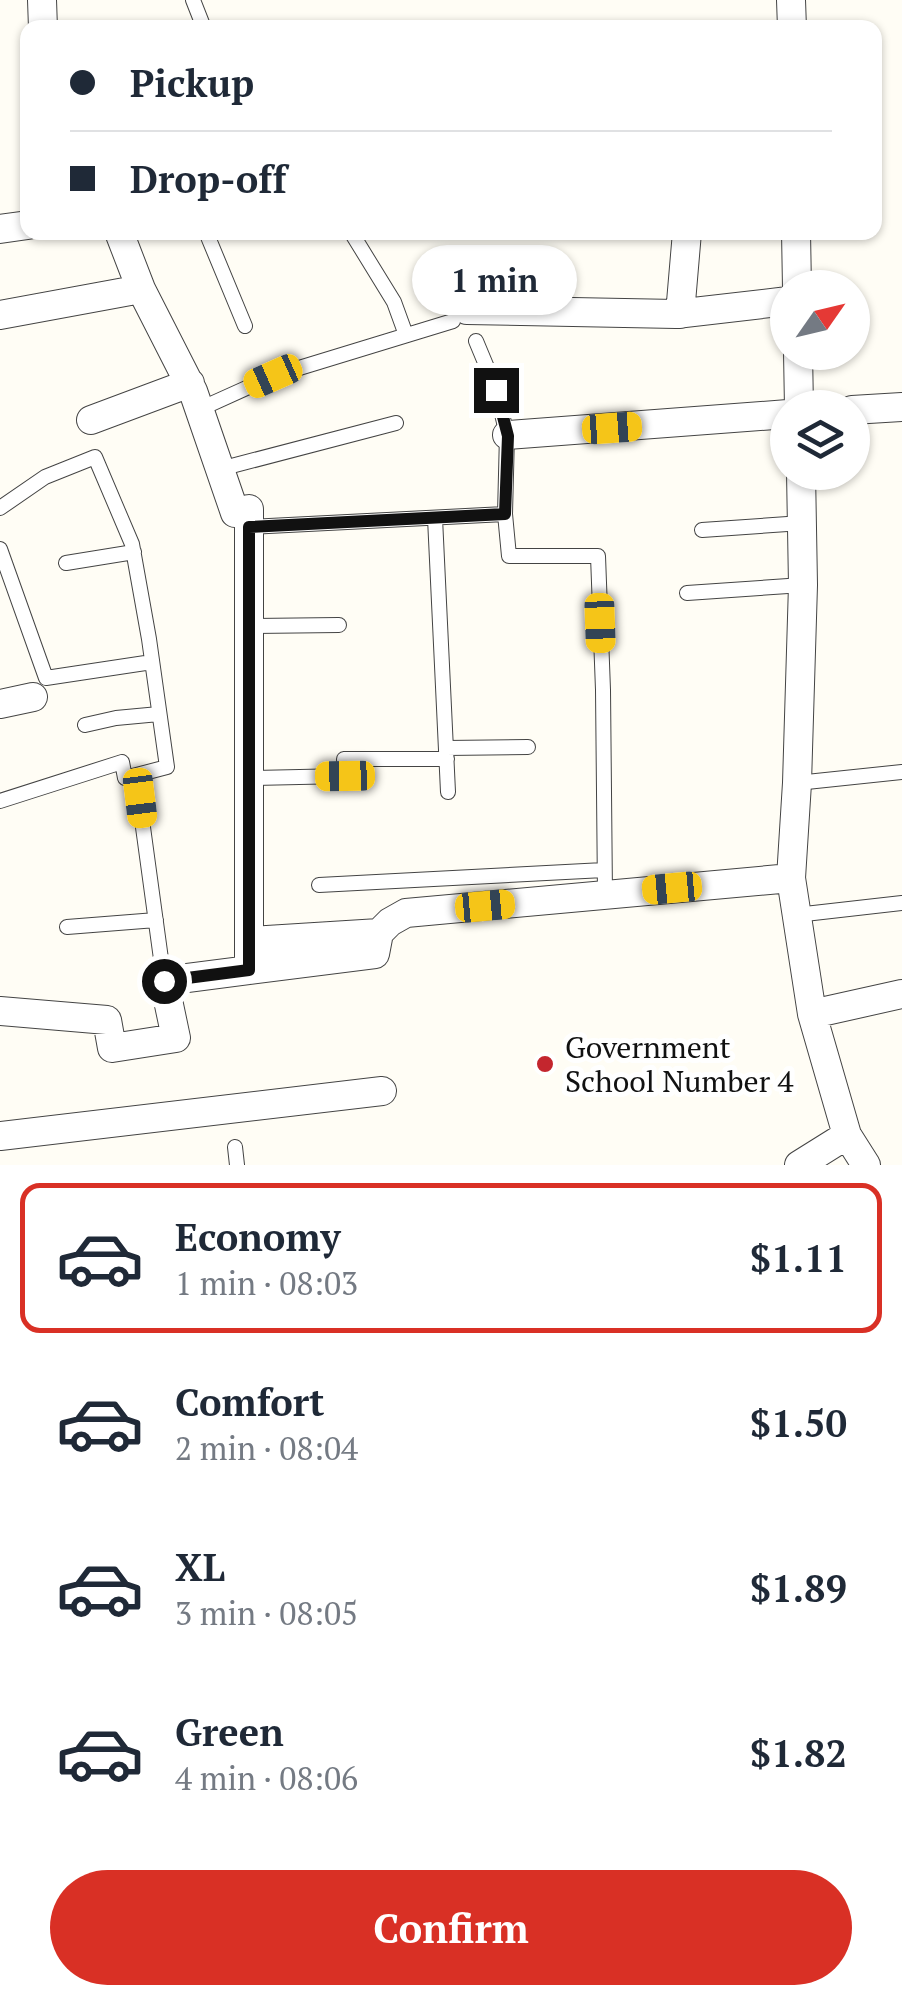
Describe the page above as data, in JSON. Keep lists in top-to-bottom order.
{
  "places": ["Government School Number 4"],
  "north": "top right",
  "page": {
    "banner": ["Pickup", "Drop-off"],
    "bubble": "1 min",
    "list": [
      {
        "name": "Economy",
        "note": "1 min · 08:03",
        "value": "$1.11"
      },
      {
        "name": "Comfort",
        "note": "2 min · 08:04",
        "value": "$1.50"
      },
      {
        "name": "XL",
        "note": "3 min · 08:05",
        "value": "$1.89"
      },
      {
        "name": "Green",
        "note": "4 min · 08:06",
        "value": "$1.82"
      }
    ],
    "buttons": "Confirm"
  }
}
